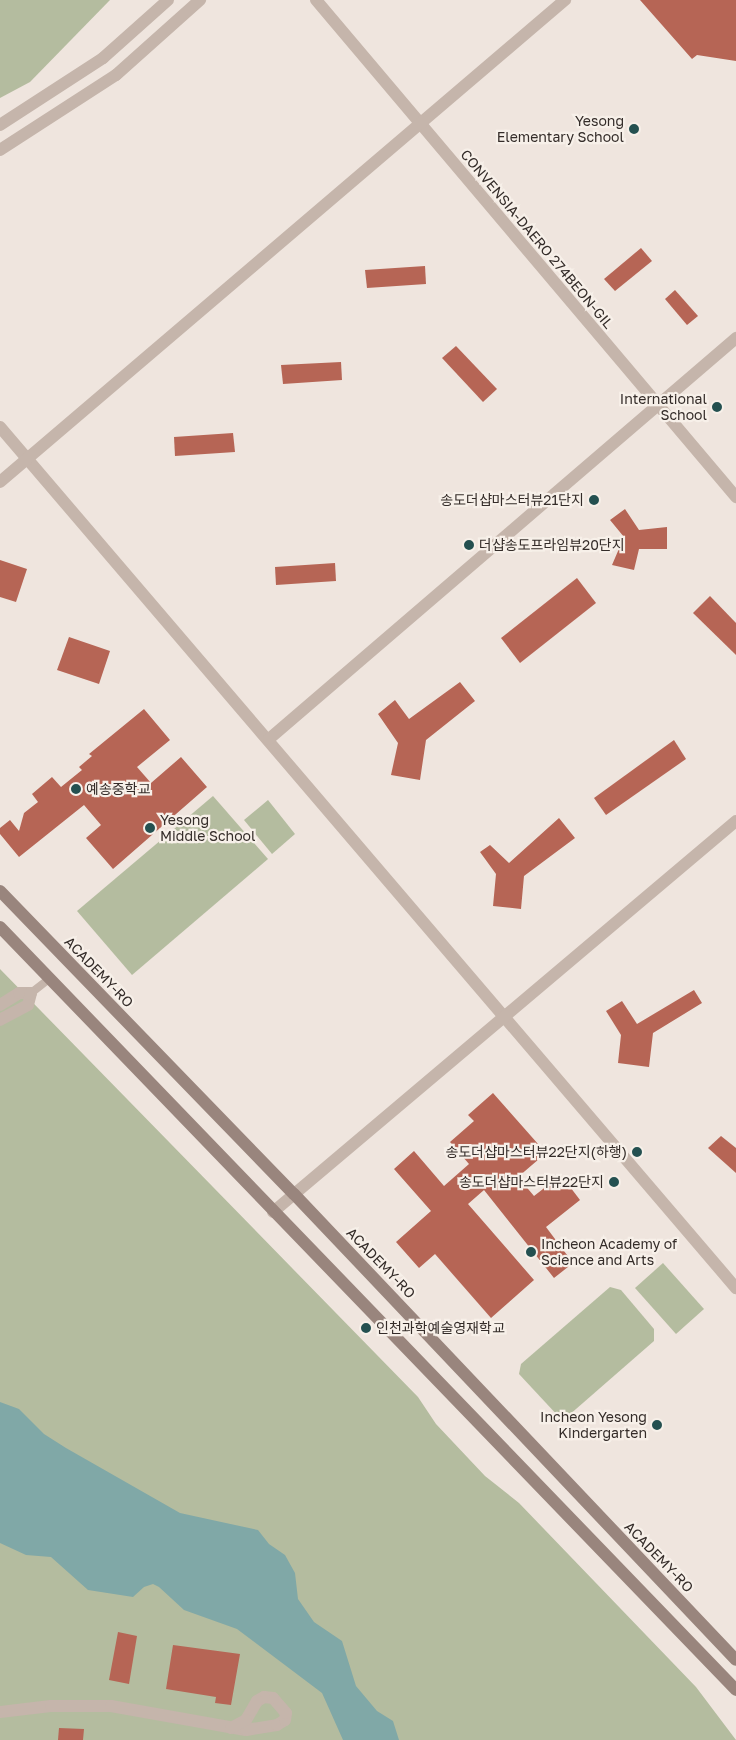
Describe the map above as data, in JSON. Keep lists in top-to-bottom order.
{
  "streets": {
    "main road": ["ACADEMY-RO"],
    "street": ["CONVENSIA-DAERO 274BEON-GIL"]
  },
  "places": [
    "Yesong Elementary School",
    "International School",
    "송도더샵마스터뷰21단지",
    "더샵송도프라임뷰20단지",
    "예송중학교",
    "Yesong Middle School",
    "송도더샵마스터뷰22단지(하행)",
    "송도더샵마스터뷰22단지",
    "Incheon Academy of Science and Arts",
    "인천과학예술영재학교",
    "Incheon Yesong Kindergarten"
  ]
}
